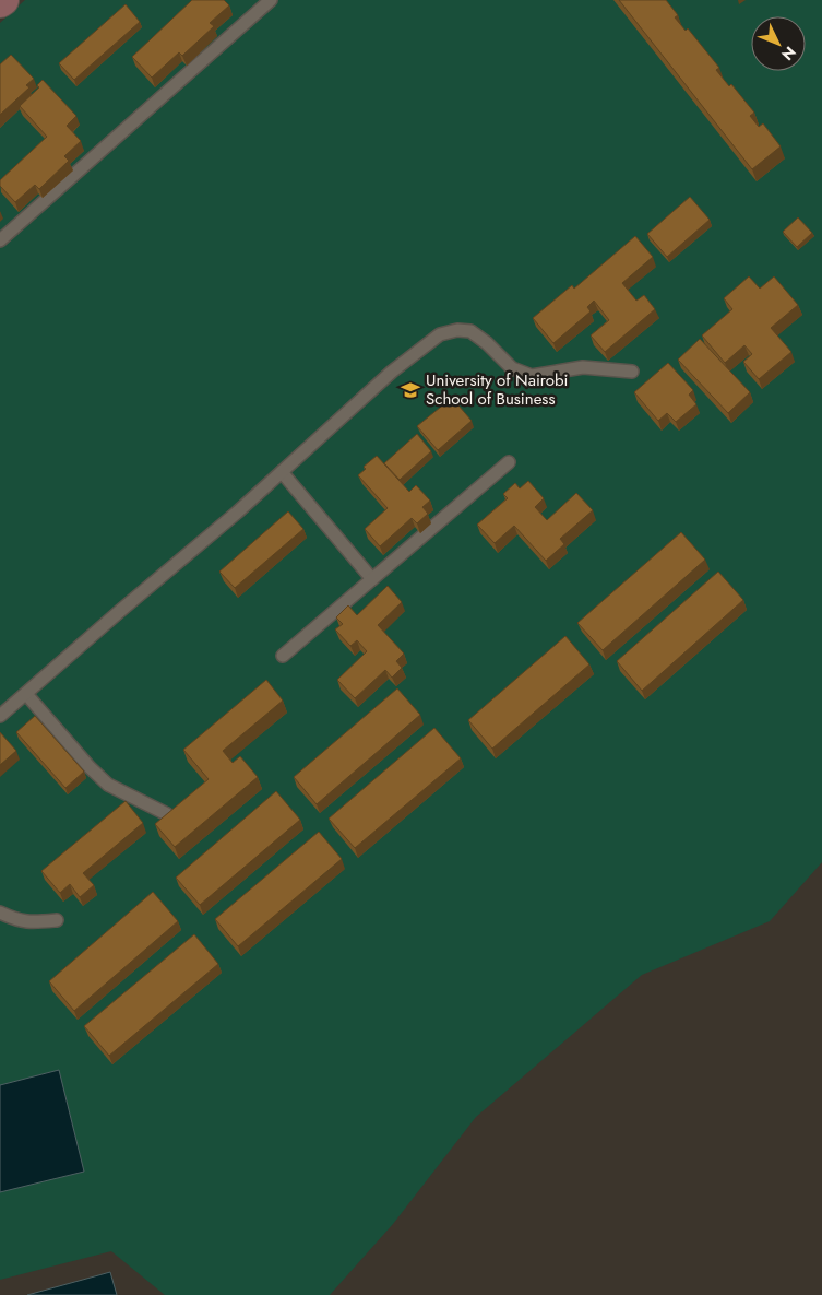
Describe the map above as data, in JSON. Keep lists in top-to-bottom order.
{
  "places": {
    "school or university": ["University of Nairobi School of Business"]
  },
  "north": "bottom right"
}
